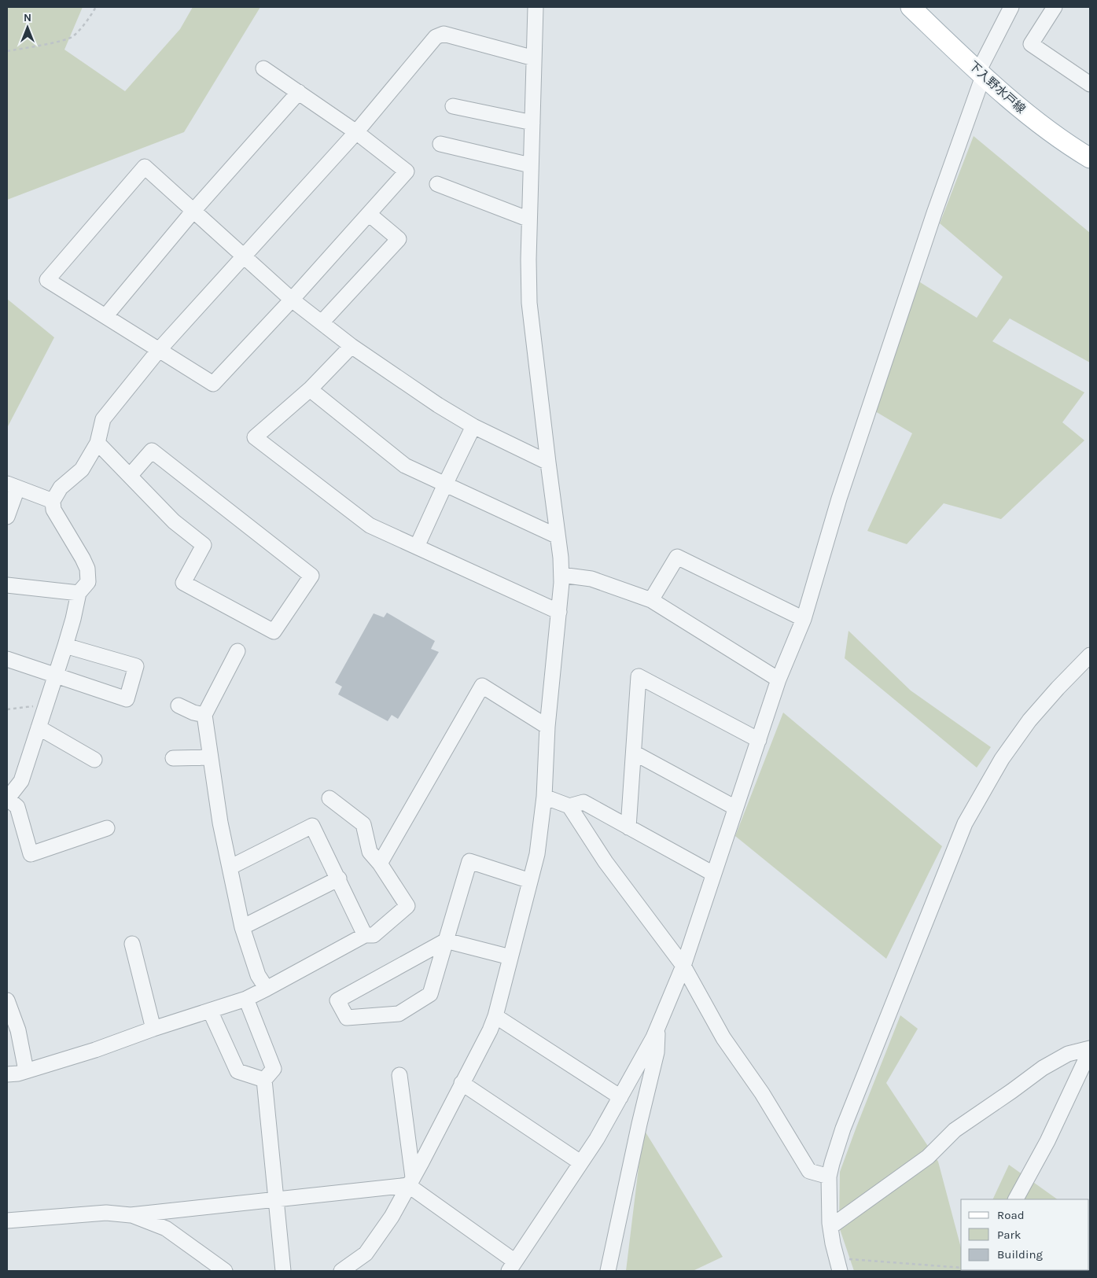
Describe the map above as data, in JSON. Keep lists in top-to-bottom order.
{
  "streets": {
    "main road": ["下入野水戸線"]
  },
  "legend": ["Road", "Park", "Building"],
  "north": "top"
}
